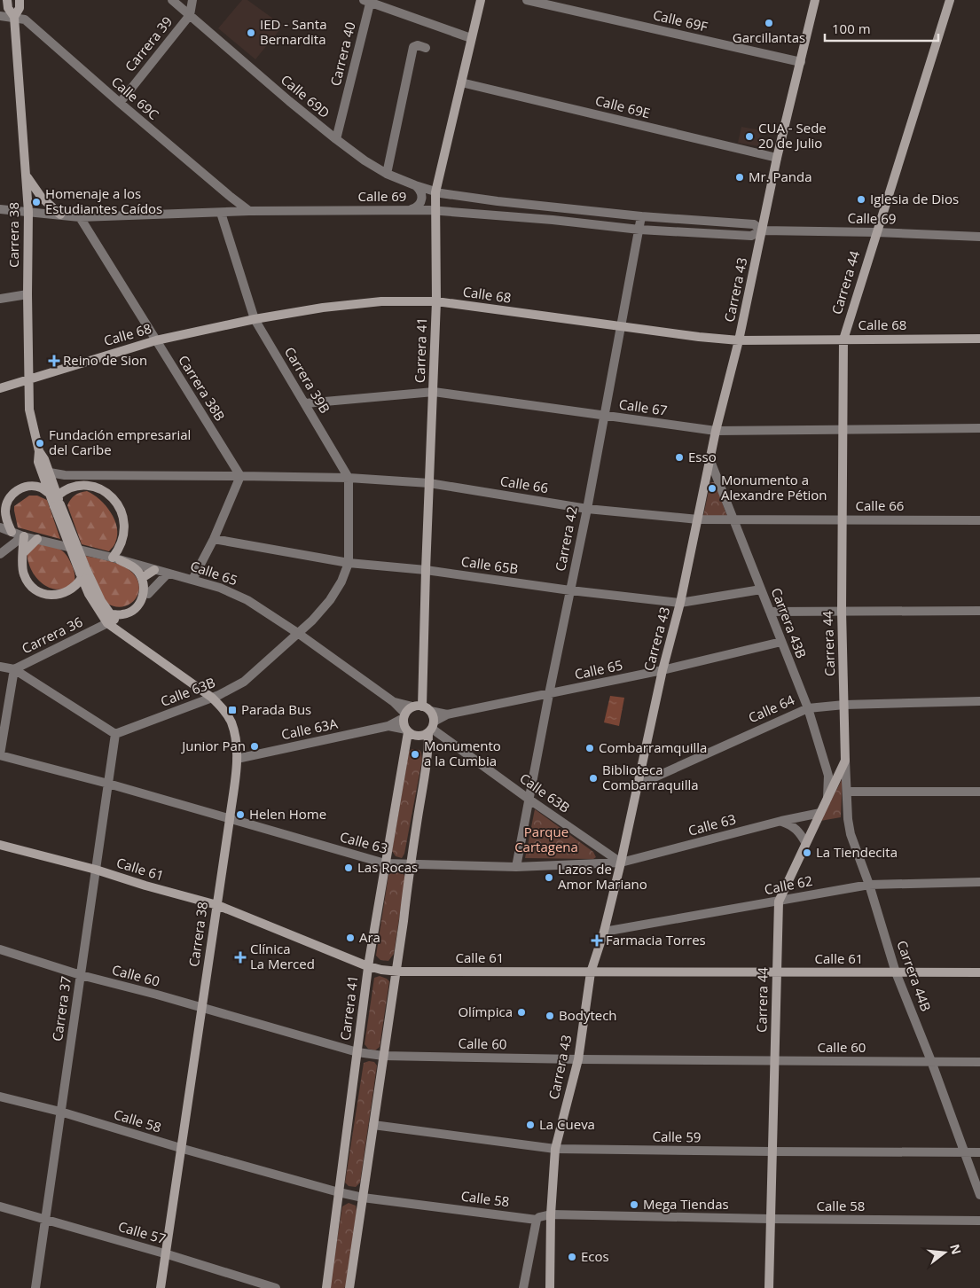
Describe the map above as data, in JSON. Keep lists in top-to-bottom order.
{
  "streets": {
    "street": [
      "Calle 69F",
      "Carrera 39",
      "Carrera 40",
      "Calle 69D",
      "Calle 69C",
      "Calle 69E",
      "Calle 69",
      "Carrera 38",
      "Carrera 44",
      "Carrera 43",
      "Calle 68",
      "Carrera 41",
      "Carrera 39B",
      "Carrera 38B",
      "Calle 67",
      "Calle 66",
      "Carrera 42",
      "Calle 65B",
      "Calle 65",
      "Carrera 43B",
      "Carrera 36",
      "Calle 63B",
      "Calle 64",
      "Calle 63A",
      "Calle 63",
      "Calle 61",
      "Calle 62",
      "Calle 60",
      "Carrera 44B",
      "Carrera 37",
      "Calle 58",
      "Calle 59",
      "Calle 57"
    ]
  },
  "crossings": [
    ["Calle 69F", "Carrera 43"],
    ["Carrera 39", "Calle 69D"],
    ["Carrera 39", "Calle 69C"],
    ["Carrera 40", "Calle 69D"],
    ["Calle 69D", "Calle 69"],
    ["Calle 69D", "Carrera 41"],
    ["Calle 69C", "Calle 69"],
    ["Calle 69C", "Carrera 38"],
    ["Calle 69E", "Carrera 43"],
    ["Calle 69E", "Carrera 41"],
    ["Calle 69", "Carrera 38"],
    ["Calle 69", "Carrera 44"],
    ["Calle 69", "Carrera 43"],
    ["Calle 69", "Carrera 41"],
    ["Calle 69", "Carrera 39B"],
    ["Calle 69", "Carrera 38B"],
    ["Calle 69", "Carrera 42"],
    ["Carrera 38", "Calle 68"],
    ["Carrera 38", "Calle 66"],
    ["Carrera 38", "Carrera 36"],
    ["Carrera 38", "Calle 63B"],
    ["Carrera 38", "Calle 63A"],
    ["Carrera 38", "Calle 63"],
    ["Carrera 38", "Calle 61"],
    ["Carrera 38", "Calle 60"],
    ["Carrera 38", "Calle 58"],
    ["Carrera 38", "Calle 57"],
    ["Carrera 44", "Calle 68"],
    ["Carrera 44", "Calle 67"],
    ["Carrera 44", "Calle 66"],
    ["Carrera 44", "Carrera 43B"],
    ["Carrera 44", "Calle 64"],
    ["Carrera 44", "Calle 63"],
    ["Carrera 44", "Calle 61"],
    ["Carrera 44", "Calle 62"],
    ["Carrera 44", "Calle 60"],
    ["Carrera 44", "Carrera 44B"],
    ["Carrera 44", "Calle 58"],
    ["Carrera 44", "Calle 59"],
    ["Carrera 43", "Calle 68"],
    ["Carrera 43", "Calle 67"],
    ["Carrera 43", "Calle 66"],
    ["Carrera 43", "Calle 65B"],
    ["Carrera 43", "Calle 65"],
    ["Carrera 43", "Carrera 43B"],
    ["Carrera 43", "Calle 63B"],
    ["Carrera 43", "Calle 64"],
    ["Carrera 43", "Calle 63"],
    ["Carrera 43", "Calle 61"],
    ["Carrera 43", "Calle 62"],
    ["Carrera 43", "Calle 60"],
    ["Carrera 43", "Calle 58"],
    ["Carrera 43", "Calle 59"],
    ["Calle 68", "Carrera 41"],
    ["Calle 68", "Carrera 39B"],
    ["Calle 68", "Carrera 38B"],
    ["Calle 68", "Carrera 42"],
    ["Carrera 41", "Calle 67"],
    ["Carrera 41", "Calle 66"],
    ["Carrera 41", "Calle 65B"],
    ["Carrera 41", "Calle 65"],
    ["Carrera 41", "Calle 63B"],
    ["Carrera 41", "Calle 63A"],
    ["Carrera 41", "Calle 63"],
    ["Carrera 41", "Calle 61"],
    ["Carrera 41", "Calle 60"],
    ["Carrera 41", "Calle 58"],
    ["Carrera 39B", "Calle 67"],
    ["Carrera 39B", "Calle 66"],
    ["Carrera 38B", "Calle 66"],
    ["Calle 67", "Carrera 42"],
    ["Calle 66", "Carrera 42"],
    ["Calle 66", "Carrera 43B"],
    ["Carrera 42", "Calle 65B"],
    ["Carrera 42", "Calle 65"],
    ["Carrera 42", "Calle 63B"],
    ["Carrera 42", "Calle 63"],
    ["Calle 65B", "Carrera 43B"],
    ["Calle 65B", "Calle 63B"],
    ["Calle 65", "Carrera 43B"],
    ["Calle 65", "Calle 63B"],
    ["Calle 65", "Calle 63A"],
    ["Carrera 43B", "Calle 64"],
    ["Carrera 36", "Calle 63"],
    ["Calle 63B", "Calle 63A"],
    ["Calle 63B", "Calle 63"],
    ["Calle 63B", "Carrera 37"],
    ["Calle 63", "Carrera 37"],
    ["Calle 61", "Carrera 44B"],
    ["Calle 61", "Carrera 37"],
    ["Calle 62", "Carrera 44B"],
    ["Calle 60", "Carrera 44B"],
    ["Calle 60", "Carrera 37"],
    ["Carrera 44B", "Calle 59"],
    ["Carrera 37", "Calle 58"],
    ["Carrera 37", "Calle 57"]
  ],
  "parks": ["Parque Cartagena"],
  "places": {
    "other": [
      "Garcillantas",
      "IED - Santa Bernardita",
      "CUA - Sede 20 de Julio",
      "Mr. Panda",
      "Iglesia de Dios",
      "Homenaje a los Estudiantes Caídos",
      "Fundación empresarial del Caribe",
      "Esso",
      "Monumento a Alexandre Pétion",
      "Junior Pan",
      "Combarramquilla",
      "Monumento a la Cumbia",
      "Biblioteca Combarraquilla",
      "Helen Home",
      "La Tiendecita",
      "Las Rocas",
      "Lazos de Amor Mariano",
      "Ara",
      "Olímpica",
      "Bodytech",
      "La Cueva",
      "Mega Tiendas",
      "Ecos"
    ],
    "health": ["Reino de Sion", "Farmacia Torres", "Clínica La Merced"],
    "transit": ["Parada Bus"]
  },
  "scale_bar": "100 m",
  "north": "right"
}
